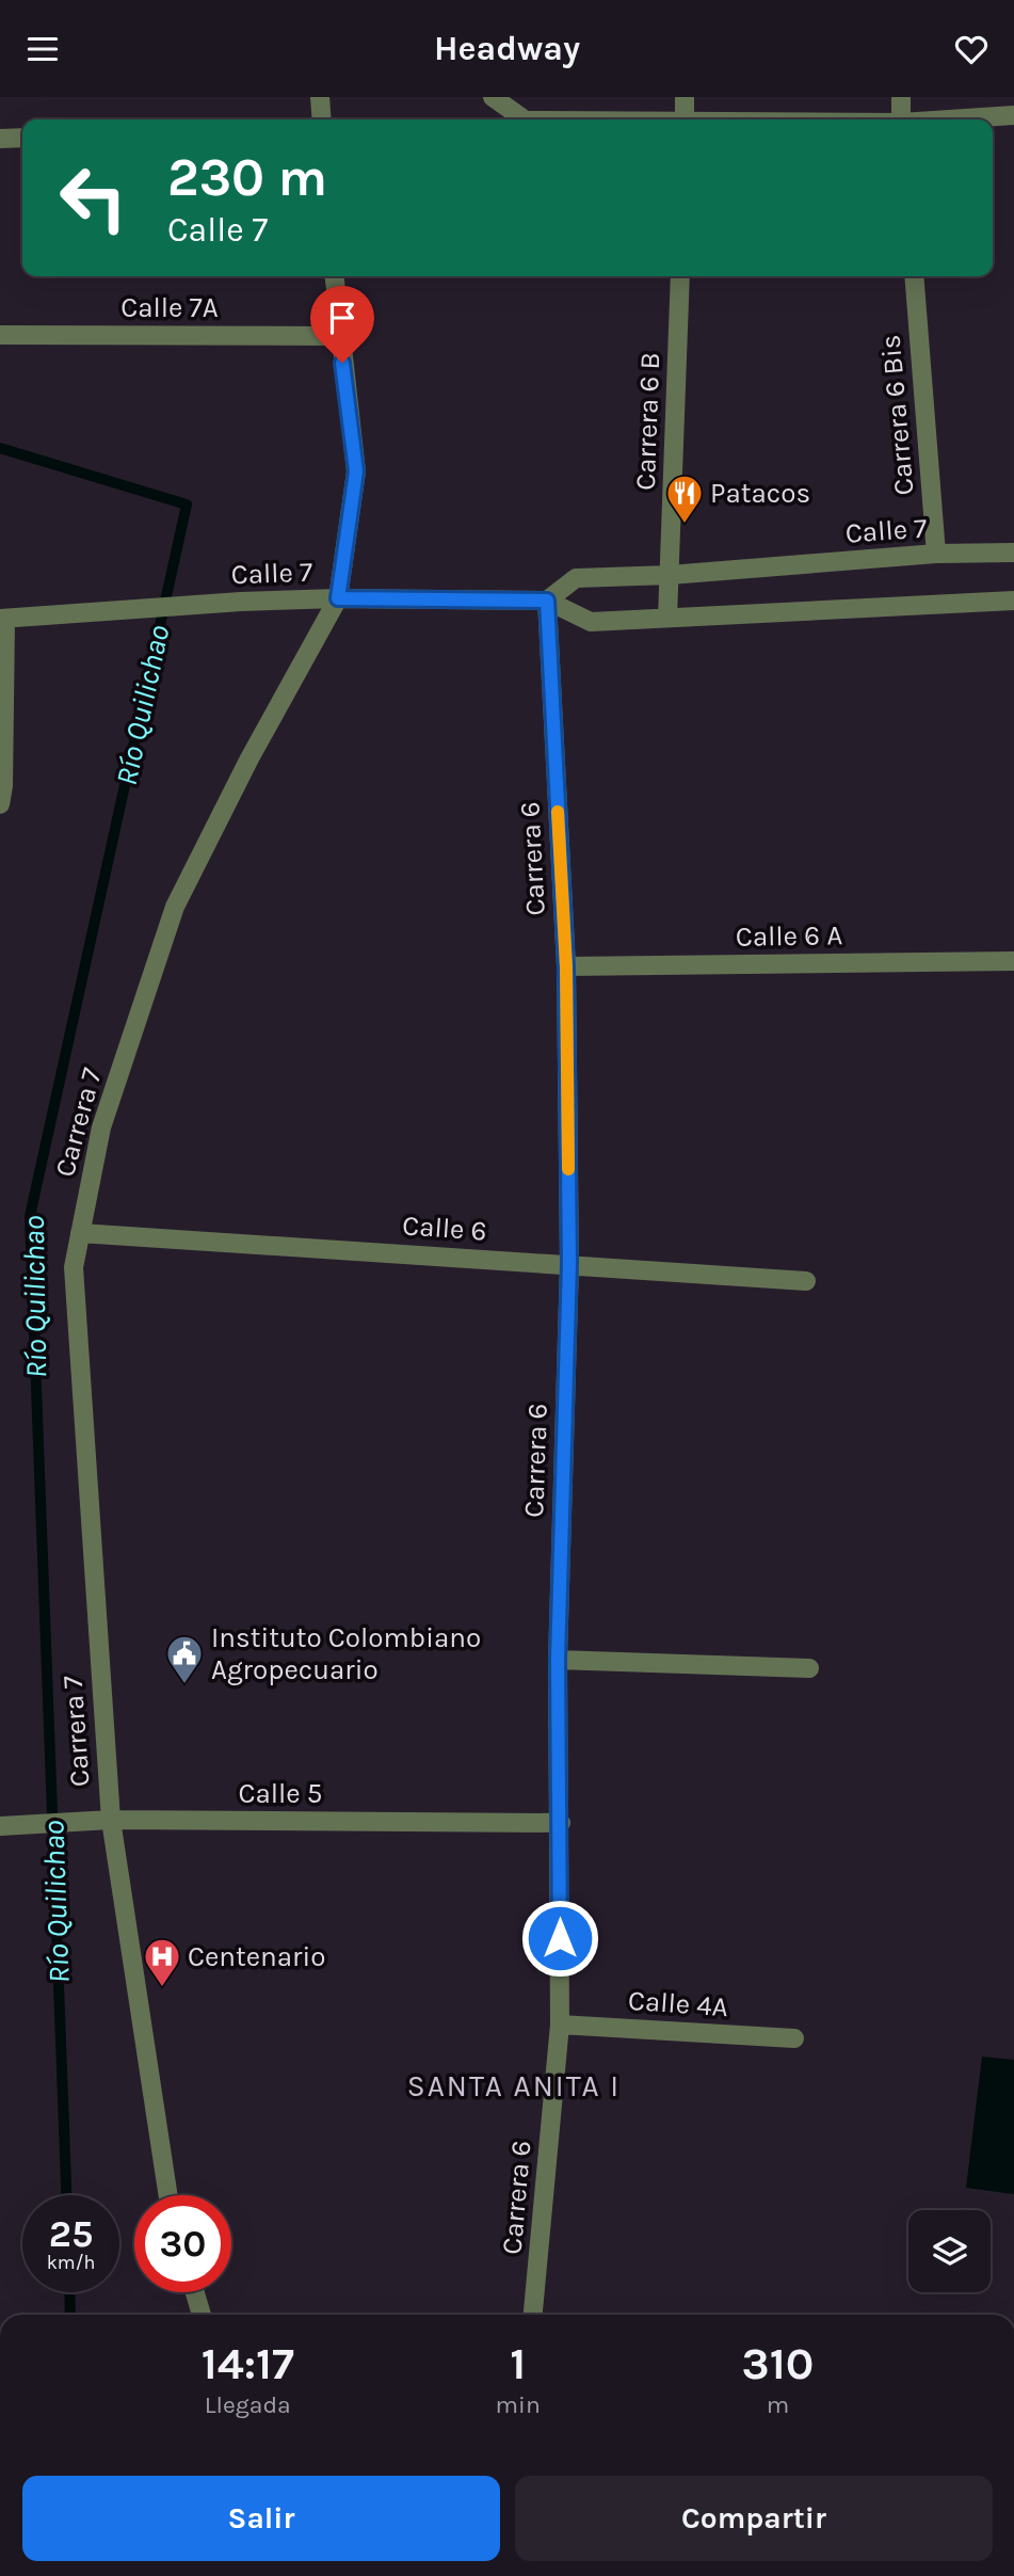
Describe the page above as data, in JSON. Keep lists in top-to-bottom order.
{
  "streets": {
    "street": [
      "Calle 7A",
      "Carrera 6 Bis",
      "Carrera 6 B",
      "Calle 7",
      "Carrera 6",
      "Calle 6 A",
      "Carrera 7",
      "Calle 6",
      "Calle 5",
      "Calle 4A"
    ]
  },
  "crossings": [
    ["Calle 7A", "Carrera 7"],
    ["Carrera 6 Bis", "Calle 7"],
    ["Carrera 6 B", "Calle 7"],
    ["Calle 7", "Carrera 6"],
    ["Calle 7", "Carrera 7"],
    ["Carrera 6", "Calle 6 A"],
    ["Carrera 6", "Calle 6"],
    ["Carrera 6", "Calle 5"],
    ["Carrera 6", "Calle 4A"],
    ["Carrera 7", "Calle 6"],
    ["Carrera 7", "Calle 5"]
  ],
  "districts": ["SANTA ANITA I"],
  "water": ["Río Quilichao"],
  "places": {
    "restaurant": ["Patacos"],
    "public building": ["Instituto Colombiano Agropecuario"],
    "hospital": ["Centenario"]
  },
  "page": {
    "header": "Headway",
    "turn": ["230 m", "Calle 7"],
    "speed": "25 km/h",
    "limit": "30",
    "eta": [
      "14:17",
      "Llegada",
      "1",
      "min",
      "310",
      "m"
    ],
    "buttons": ["Salir", "Compartir"]
  }
}
